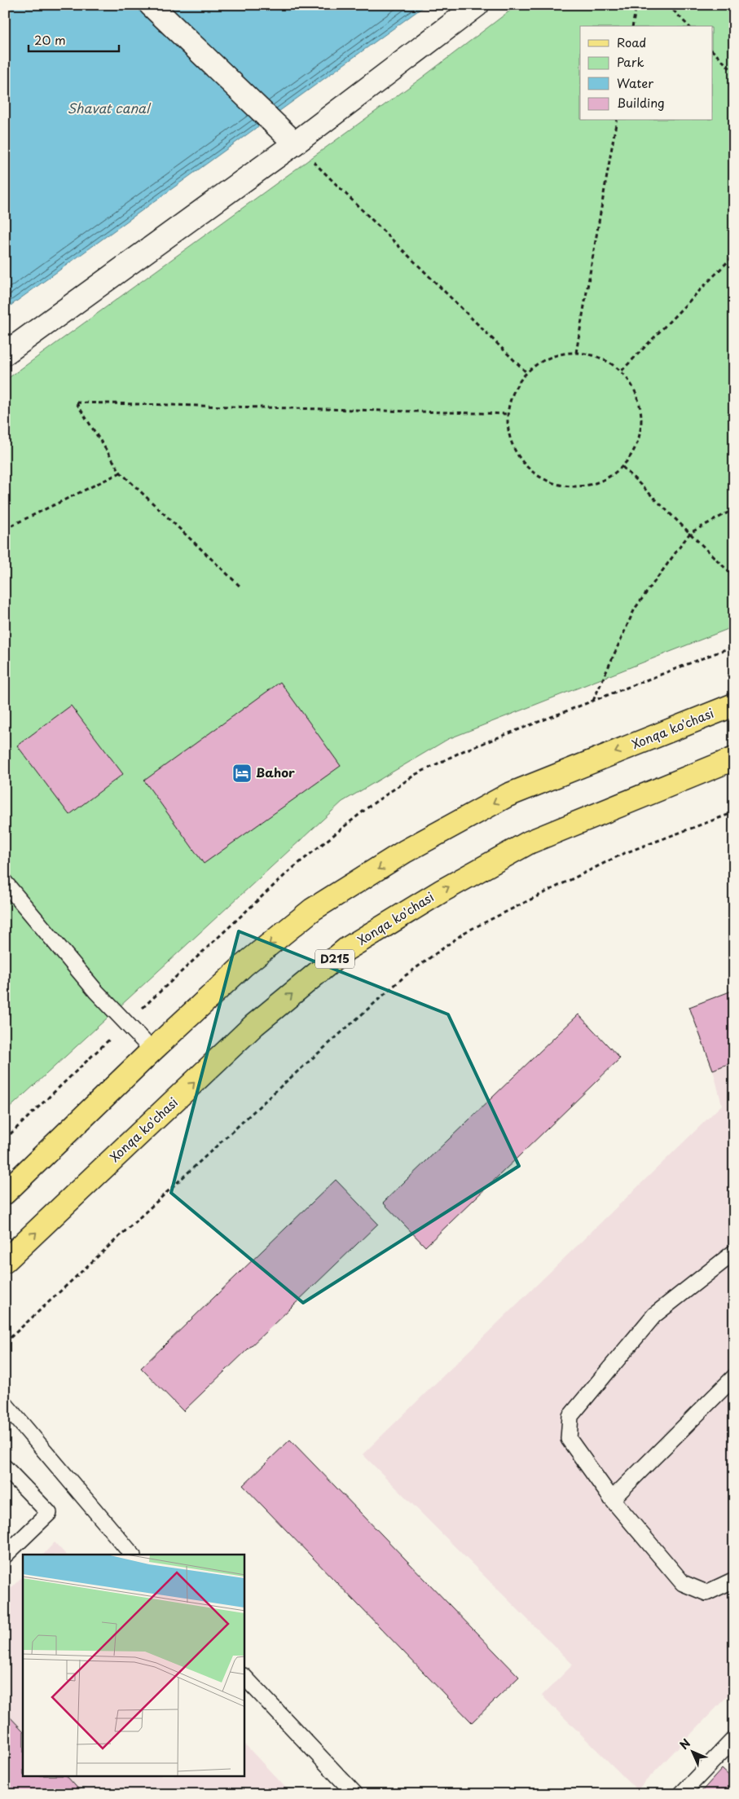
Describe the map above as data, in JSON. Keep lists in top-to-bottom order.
{
  "streets": {
    "main road": ["Xonqa ko'chasi", "D215"]
  },
  "water": ["Shavat canal"],
  "places": {
    "hotel": ["Bahor"]
  },
  "legend": [
    "Road",
    "Park",
    "Water",
    "Building"
  ],
  "scale_bar": "20 m",
  "north": "top left"
}
